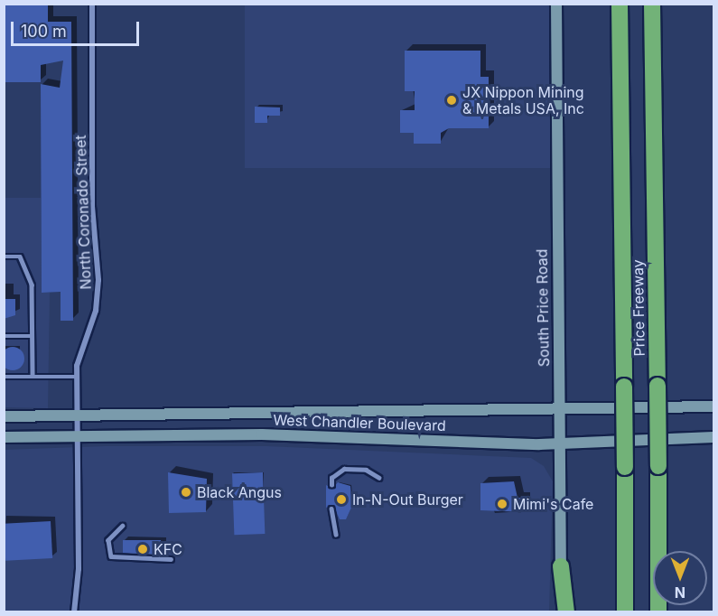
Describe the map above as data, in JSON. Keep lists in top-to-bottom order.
{
  "streets": {
    "highway": ["Price Freeway"],
    "main road": ["South Price Road", "West Chandler Boulevard"],
    "street": ["North Coronado Street"]
  },
  "crossings": [
    ["North Coronado Street", "West Chandler Boulevard"],
    ["South Price Road", "West Chandler Boulevard"]
  ],
  "places": [
    "JX Nippon Mining & Metals USA, Inc",
    "Black Angus",
    "In-N-Out Burger",
    "Mimi's Cafe",
    "KFC"
  ],
  "scale_bar": "100 m",
  "north": "bottom"
}
